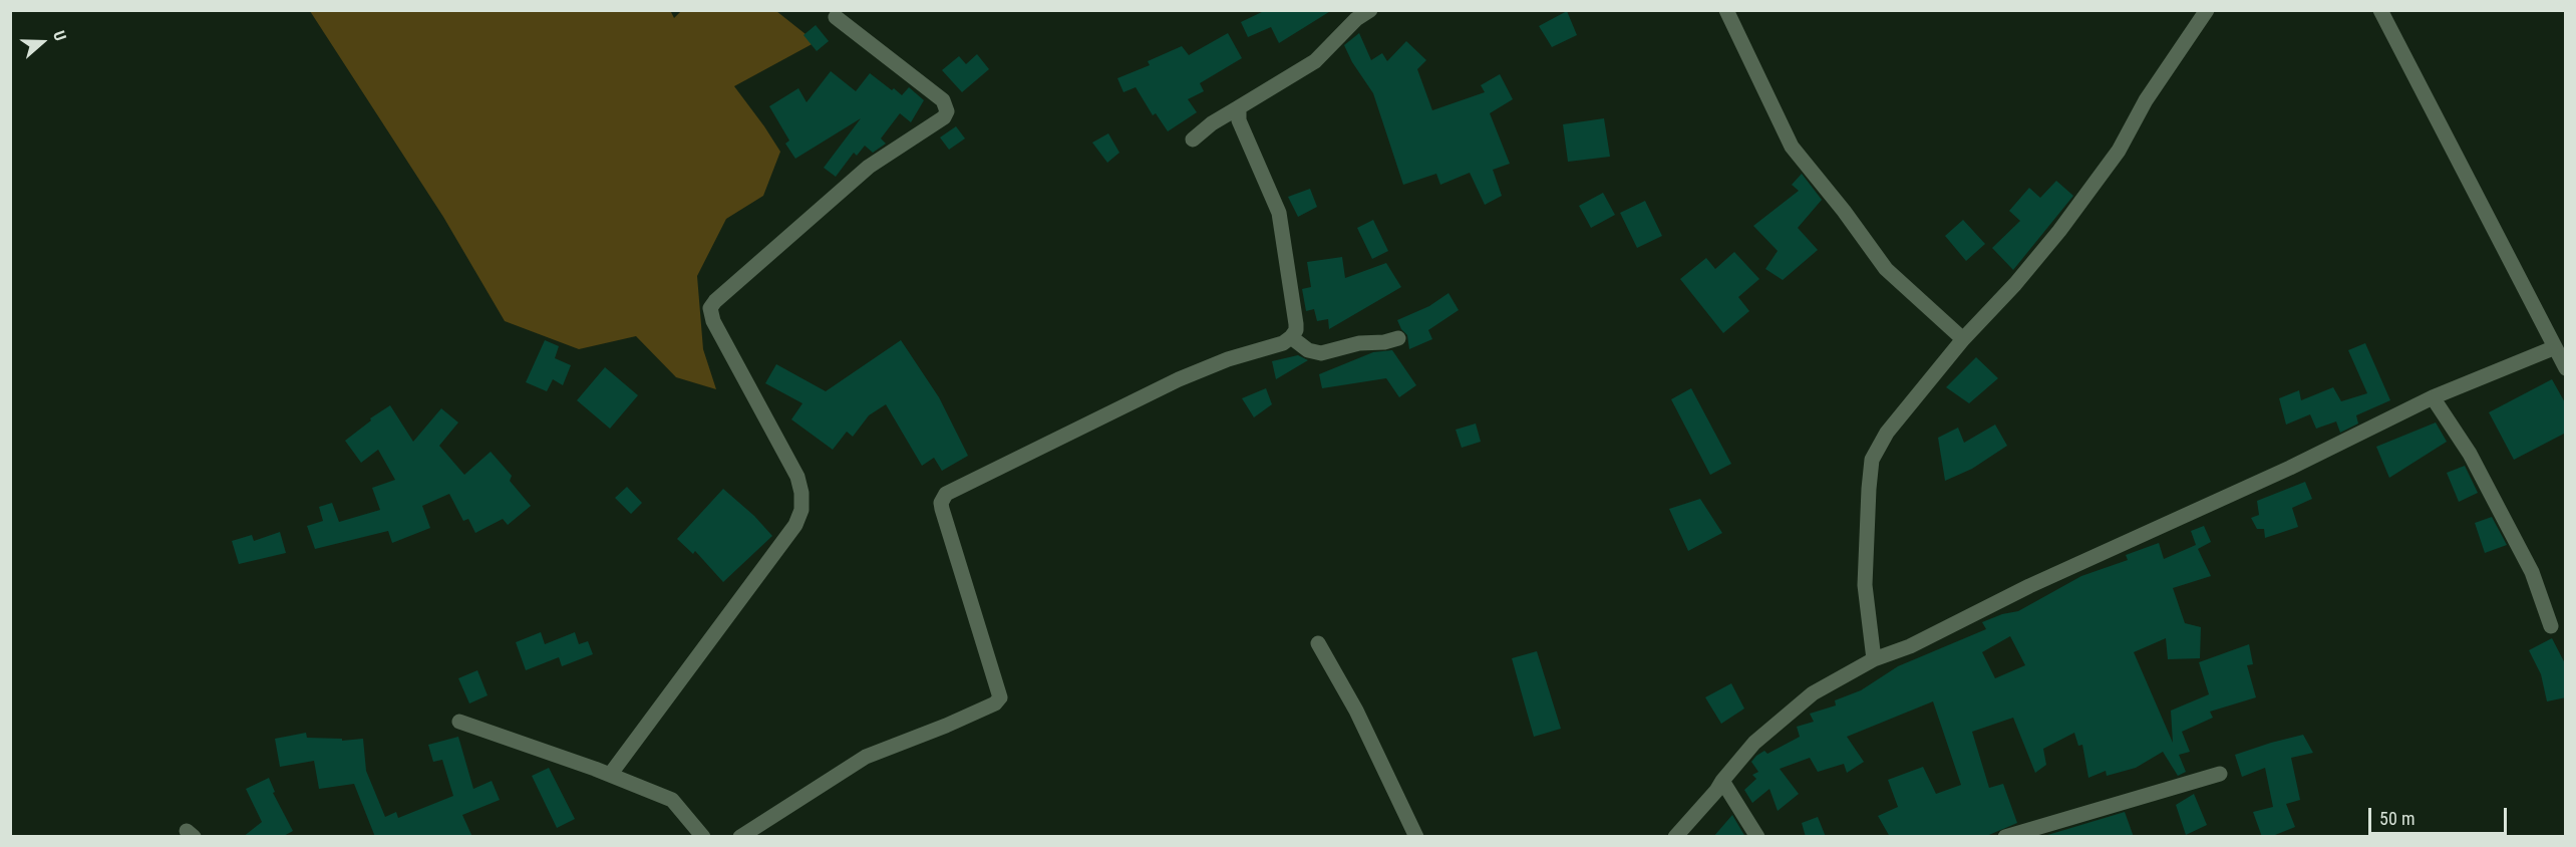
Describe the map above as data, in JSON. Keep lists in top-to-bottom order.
{
  "scale_bar": "50 m",
  "north": "right"
}
